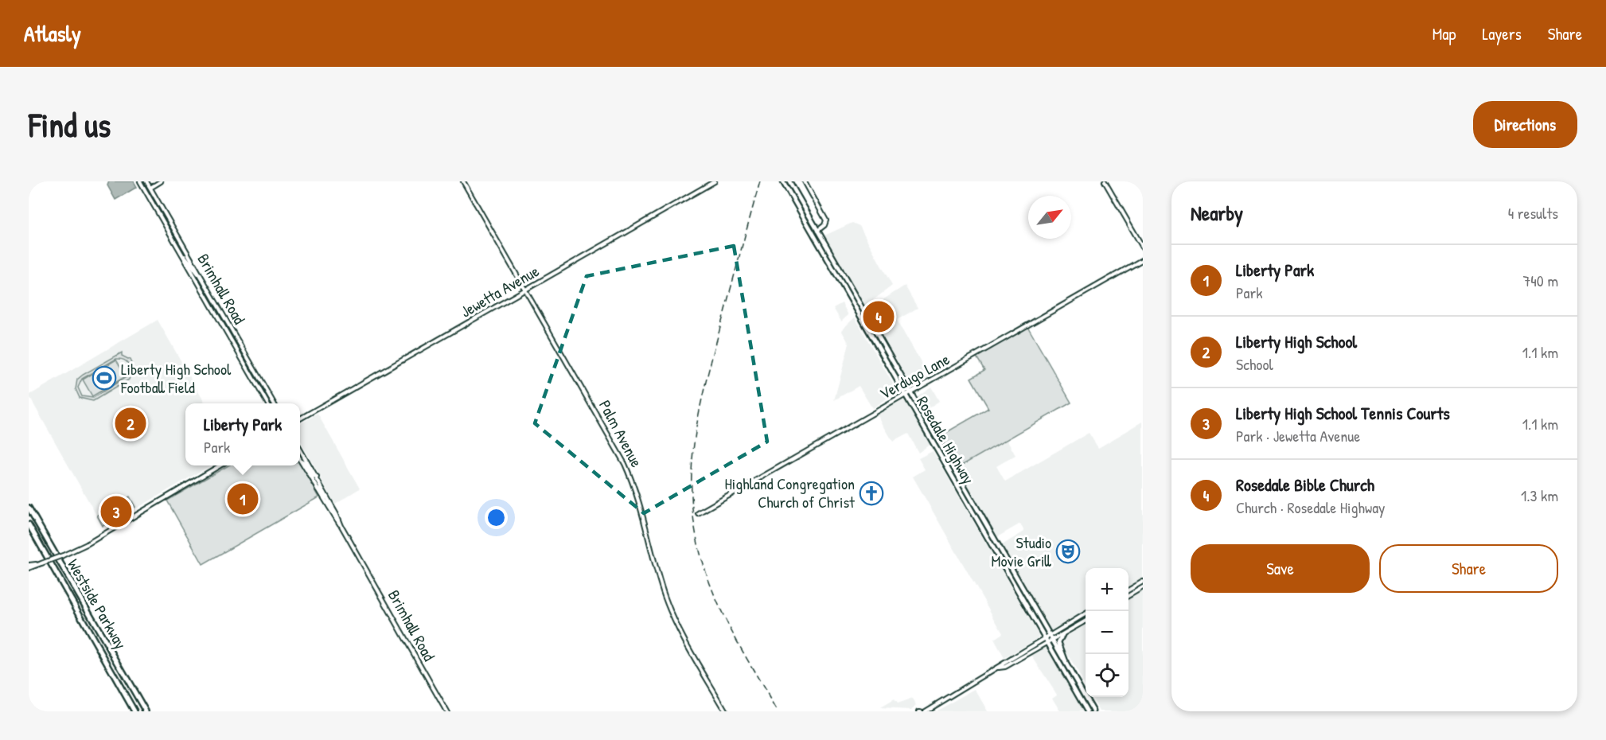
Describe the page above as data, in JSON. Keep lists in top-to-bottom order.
{
  "streets": {
    "highway": ["Westside Parkway"],
    "main road": ["Rosedale Highway"],
    "street": [
      "Brimhall Road",
      "Jewetta Avenue",
      "Verdugo Lane",
      "Palm Avenue"
    ]
  },
  "crossings": [
    ["Jewetta Avenue", "Palm Avenue"],
    ["Verdugo Lane", "Rosedale Highway"]
  ],
  "places": {
    "sports": ["Liberty High School Football Field"],
    "church": ["Highland Congregation Church of Christ"],
    "theatre": ["Studio Movie Grill"]
  },
  "north": "top right",
  "page": {
    "header": "Atlasly",
    "nav": ["Map", "Layers", "Share"],
    "buttons": [
      "Directions",
      ["Save", "Share"]
    ],
    "title": "Find us",
    "heading": ["Nearby", "4 results"],
    "list": [
      {
        "mark": "1",
        "name": "Liberty Park",
        "note": "Park",
        "value": "740 m"
      },
      {
        "mark": "2",
        "name": "Liberty High School",
        "note": "School",
        "value": "1.1 km"
      },
      {
        "mark": "3",
        "name": "Liberty High School Tennis Courts",
        "note": "Park · Jewetta Avenue",
        "value": "1.1 km"
      },
      {
        "mark": "4",
        "name": "Rosedale Bible Church",
        "note": "Church · Rosedale Highway",
        "value": "1.3 km"
      }
    ],
    "pins": [
      "4",
      "2",
      "1",
      "3"
    ],
    "popup": ["Liberty Park", "Park"],
    "map_buttons": ["+", "−"]
  }
}
